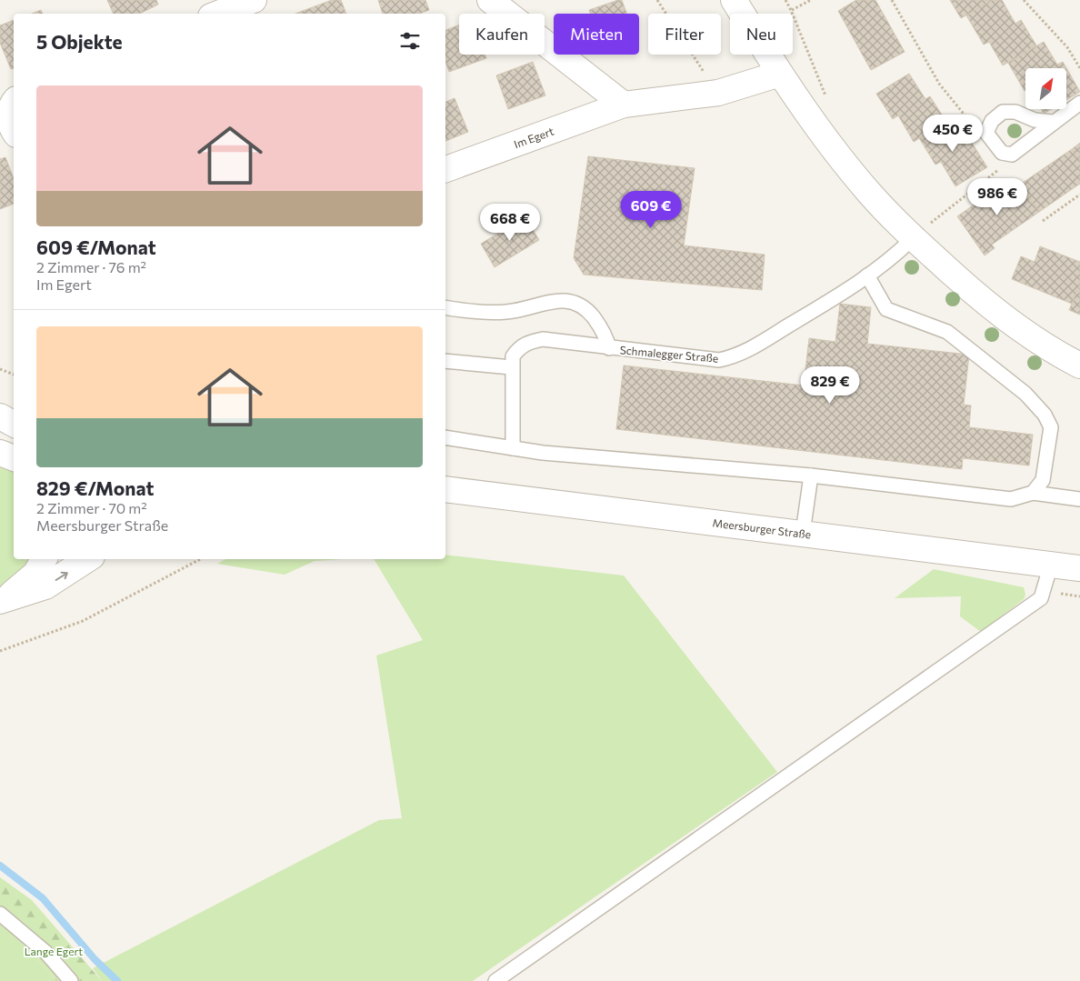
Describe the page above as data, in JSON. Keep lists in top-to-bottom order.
{
  "streets": {
    "street": ["Im Egert", "Meersburger Straße"],
    "lane": ["Schmalegger Straße"]
  },
  "parks": ["Lange Egert"],
  "north": "top right",
  "page": {
    "chip": [
      "Kaufen",
      "Mieten",
      "Filter",
      "Neu"
    ],
    "heading": "5 Objekte",
    "list": [
      {
        "name": "609 €/Monat",
        "note": "2 Zimmer · 76 m² · Im Egert"
      },
      {
        "name": "829 €/Monat",
        "note": "2 Zimmer · 70 m² · Meersburger Straße"
      }
    ],
    "price": [
      "450 €",
      "986 €",
      "609 €",
      "668 €",
      "829 €"
    ]
  }
}
